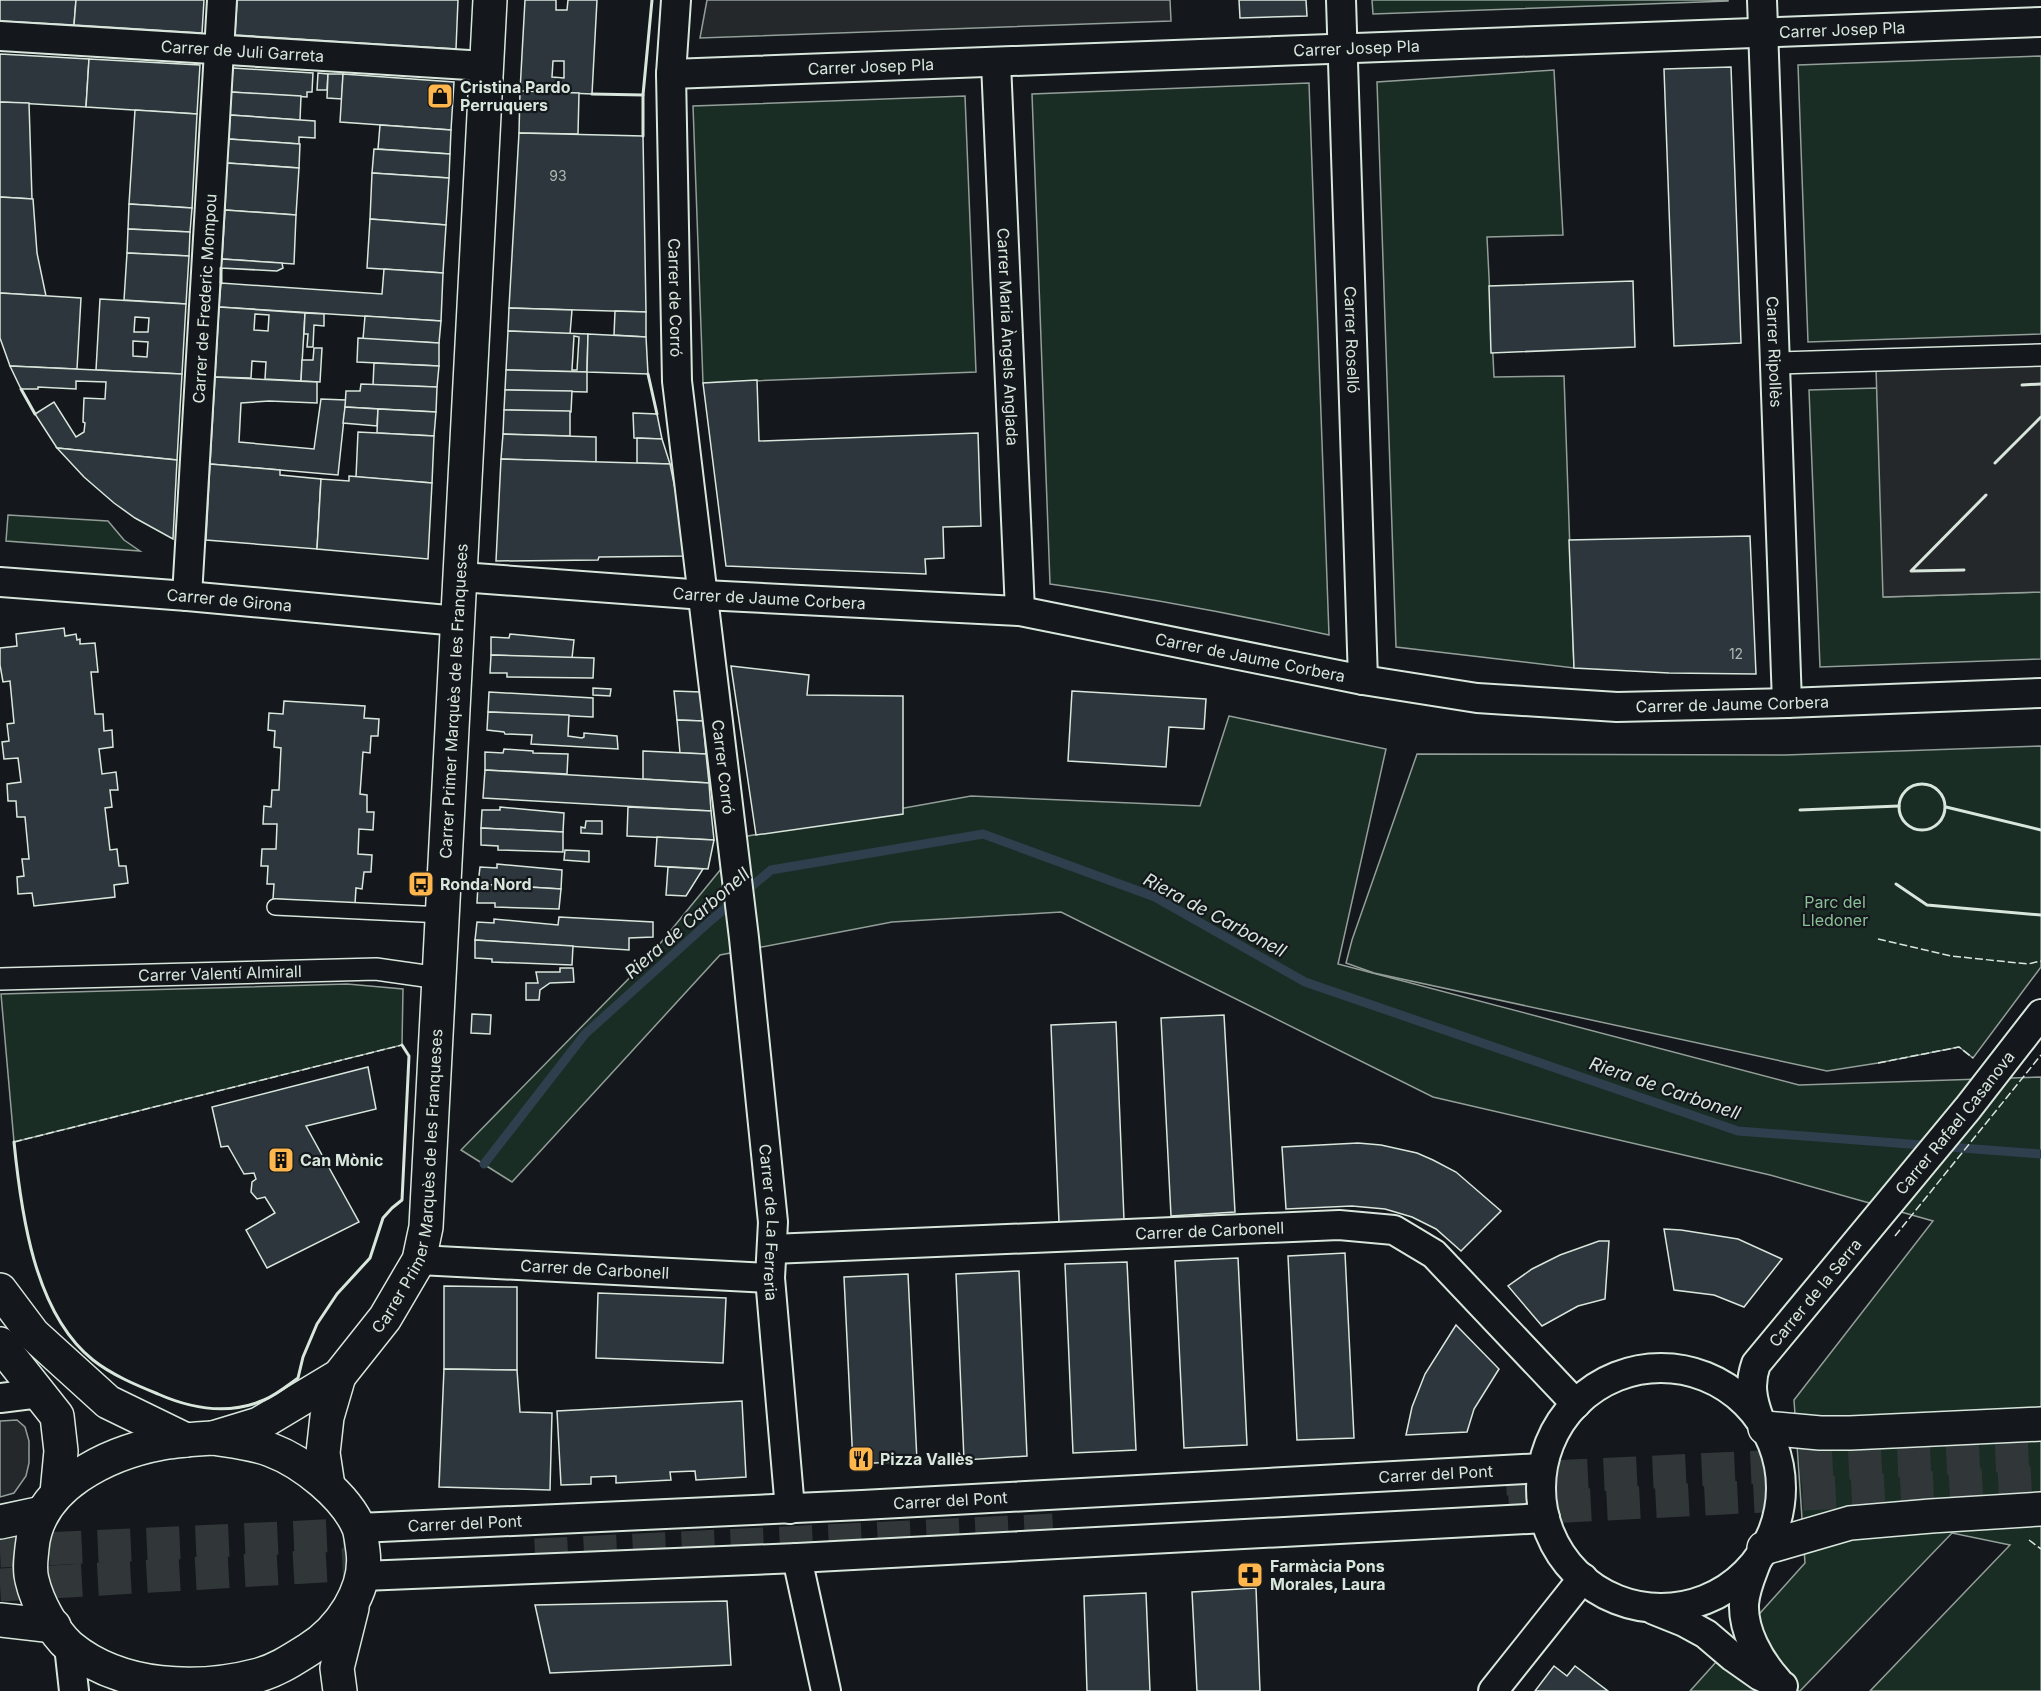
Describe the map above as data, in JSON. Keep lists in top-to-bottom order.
{
  "streets": {
    "main road": ["Carrer Primer Marquès de les Franqueses"],
    "street": [
      "Carrer Josep Pla",
      "Carrer de Juli Garreta",
      "Carrer de Frederic Mompou",
      "Carrer de Corró",
      "Carrer Maria Àngels Anglada",
      "Carrer Roselló",
      "Carrer Ripollès",
      "Carrer de Jaume Corbera",
      "Carrer de Girona",
      "Carrer Corró",
      "Carrer Valentí Almirall",
      "Carrer Rafael Casanova",
      "Carrer de La Ferreria",
      "Carrer de Carbonell",
      "Carrer de la Serra",
      "Carrer del Pont"
    ]
  },
  "crossings": [
    ["Carrer Josep Pla", "Carrer de Corró"],
    ["Carrer Josep Pla", "Carrer Maria Àngels Anglada"],
    ["Carrer Josep Pla", "Carrer Roselló"],
    ["Carrer Josep Pla", "Carrer Ripollès"],
    ["Carrer de Juli Garreta", "Carrer de Frederic Mompou"],
    ["Carrer de Juli Garreta", "Carrer Primer Marquès de les Franqueses"],
    ["Carrer de Frederic Mompou", "Carrer de Girona"],
    ["Carrer de Corró", "Carrer de Jaume Corbera"],
    ["Carrer de Corró", "Carrer Corró"],
    ["Carrer Maria Àngels Anglada", "Carrer de Jaume Corbera"],
    ["Carrer Roselló", "Carrer de Jaume Corbera"],
    ["Carrer Ripollès", "Carrer de Jaume Corbera"],
    ["Carrer de Jaume Corbera", "Carrer Primer Marquès de les Franqueses"],
    ["Carrer de Jaume Corbera", "Carrer Corró"],
    ["Carrer de Girona", "Carrer Primer Marquès de les Franqueses"],
    ["Carrer Primer Marquès de les Franqueses", "Carrer Valentí Almirall"],
    ["Carrer Primer Marquès de les Franqueses", "Carrer de Carbonell"],
    ["Carrer Corró", "Carrer de La Ferreria"],
    ["Carrer Rafael Casanova", "Carrer de la Serra"],
    ["Carrer de La Ferreria", "Carrer de Carbonell"],
    ["Carrer de La Ferreria", "Carrer del Pont"]
  ],
  "water": ["Riera de Carbonell"],
  "parks": ["Parc del Lledoner"],
  "places": {
    "shop": ["Cristina Pardo Perruquers"],
    "bus stop": ["Ronda Nord"],
    "building": ["Can Mònic"],
    "restaurant": ["Pizza Vallès"],
    "pharmacy": ["Farmàcia Pons Morales, Laura"]
  },
  "house_numbers": ["93", "12"]
}
